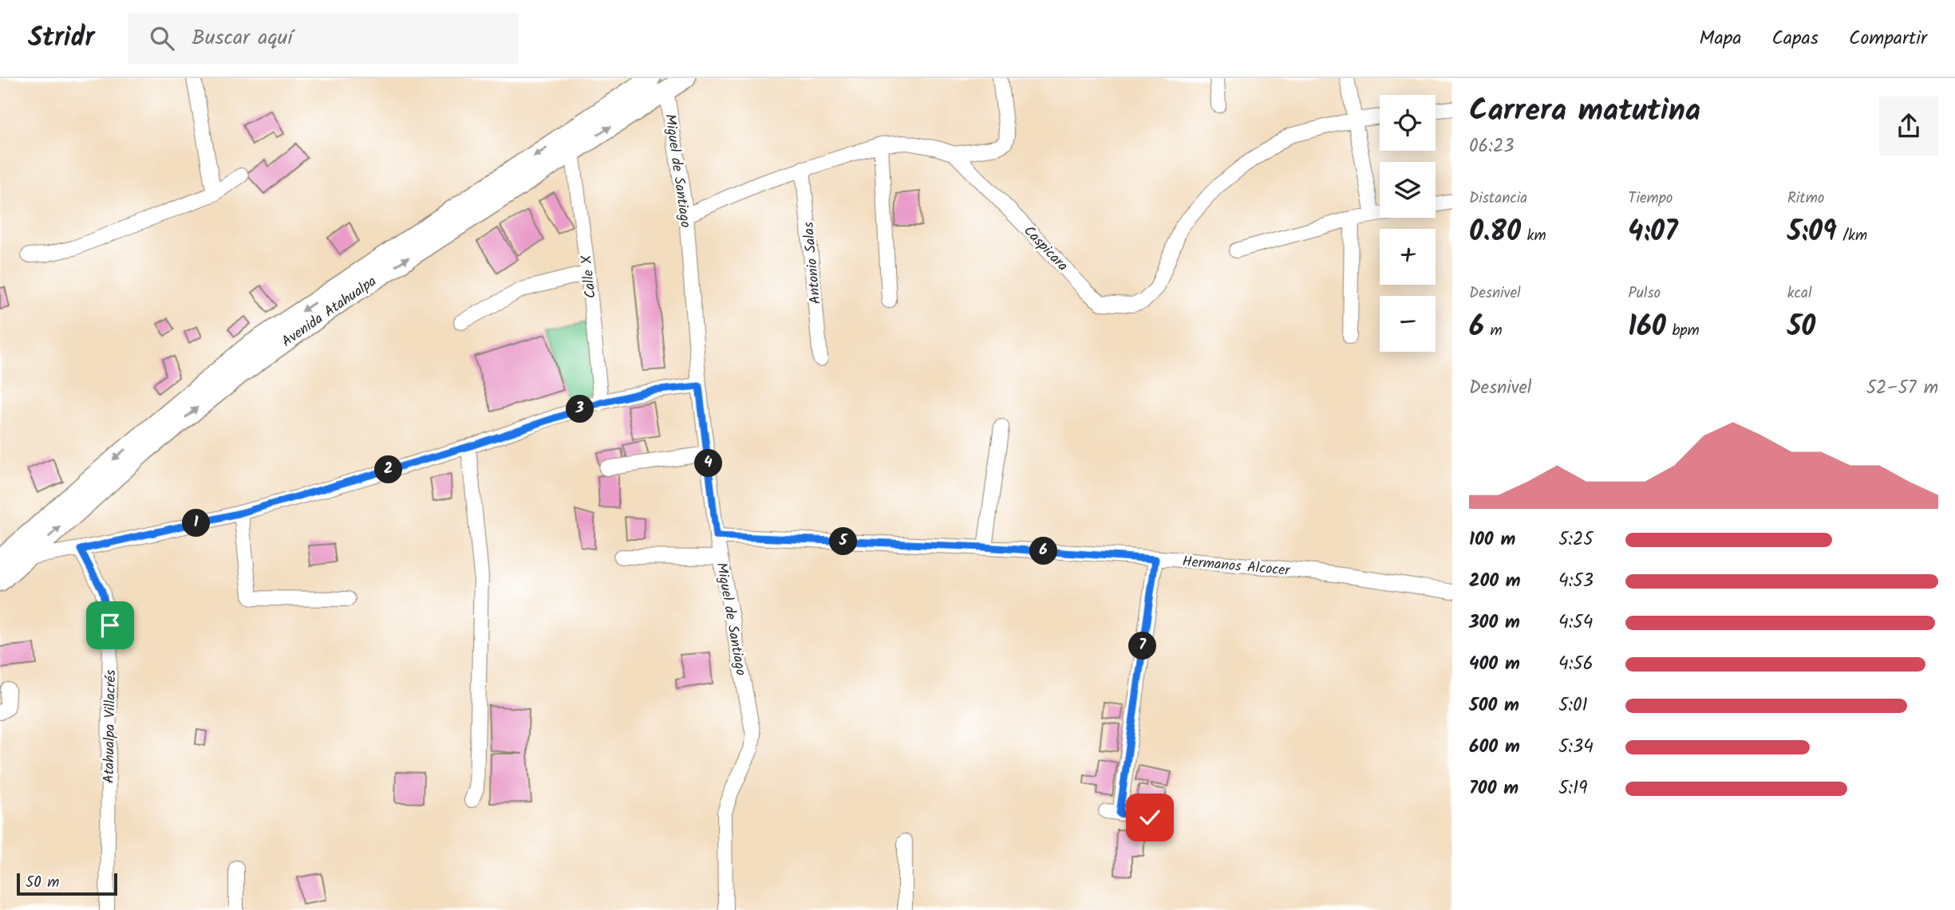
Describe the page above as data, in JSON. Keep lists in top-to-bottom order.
{
  "streets": {
    "highway": ["Avenida Atahualpa"],
    "street": [
      "Miguel de Santiago",
      "Caspicara",
      "Antonio Salas",
      "Calle X",
      "Hermanos Alcocer",
      "Atahualpa Villacrés"
    ]
  },
  "crossings": [
    ["Miguel de Santiago", "Avenida Atahualpa"],
    ["Miguel de Santiago", "Hermanos Alcocer"],
    ["Calle X", "Avenida Atahualpa"]
  ],
  "scale_bar": "50 m",
  "page": {
    "header": "Stridr",
    "search": "Buscar aquí",
    "nav": ["Mapa", "Capas", "Compartir"],
    "heading": ["Carrera matutina", "06:23"],
    "map_buttons": ["+", "−"],
    "stats": [
      ["Distancia", "0.80 km"],
      ["Tiempo", "4:07"],
      ["Ritmo", "5:09 /km"],
      ["Desnivel", "6 m"],
      ["Pulso", "160 bpm"],
      ["kcal", "50"]
    ],
    "chart": ["Desnivel", "52–57 m"],
    "pins": [
      "3",
      "4",
      "2",
      "1",
      "5",
      "6",
      "7"
    ],
    "list": [
      {
        "name": "100 m",
        "note": "5:25"
      },
      {
        "name": "200 m",
        "note": "4:53"
      },
      {
        "name": "300 m",
        "note": "4:54"
      },
      {
        "name": "400 m",
        "note": "4:56"
      },
      {
        "name": "500 m",
        "note": "5:01"
      },
      {
        "name": "600 m",
        "note": "5:34"
      },
      {
        "name": "700 m",
        "note": "5:19"
      }
    ],
    "scale": "50 m"
  }
}
